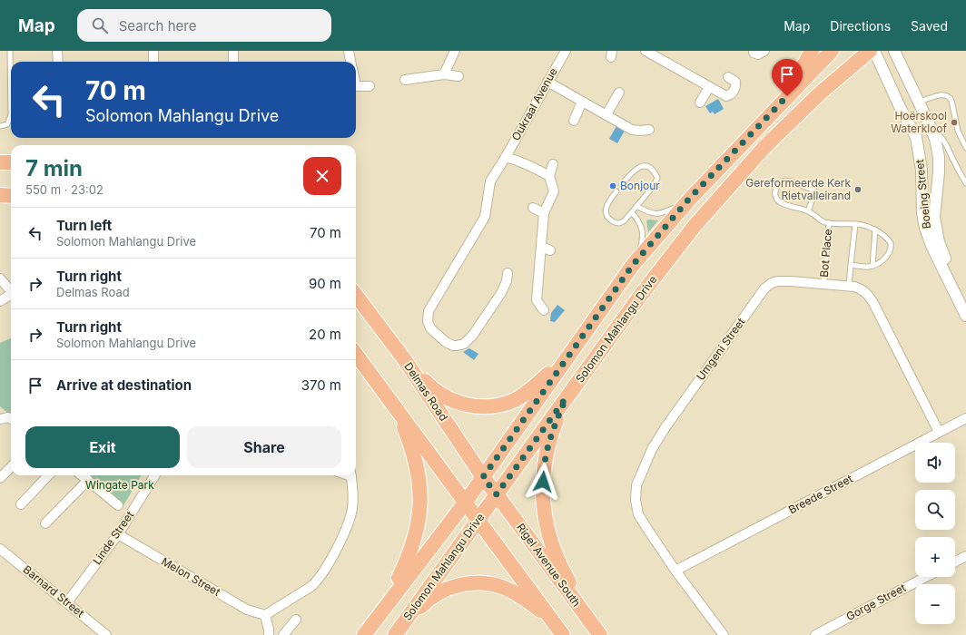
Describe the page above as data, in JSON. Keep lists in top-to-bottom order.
{
  "streets": {
    "main road": ["Solomon Mahlangu Drive", "Delmas Road", "Rigel Avenue South"],
    "street": [
      "Oukraal Avenue",
      "Boeing Street",
      "Umgeni Street",
      "Breede Street",
      "Linde Street",
      "Melon Street",
      "Barnard Street",
      "Gorge Street"
    ],
    "lane": ["Bot Place"]
  },
  "crossings": [
    ["Bot Place", "Umgeni Street"],
    ["Solomon Mahlangu Drive", "Delmas Road"],
    ["Solomon Mahlangu Drive", "Rigel Avenue South"],
    ["Umgeni Street", "Breede Street"],
    ["Delmas Road", "Rigel Avenue South"],
    ["Linde Street", "Melon Street"],
    ["Linde Street", "Barnard Street"]
  ],
  "parks": ["Wingate Park"],
  "places": ["Hoërskool Waterkloof", "Bonjour", "Gereformeerde Kerk Rietvalleirand"],
  "page": {
    "header": "Map",
    "search": "Search here",
    "nav": ["Map", "Directions", "Saved"],
    "turn": ["70 m", "Solomon Mahlangu Drive"],
    "heading": ["7 min", "550 m · 23:02"],
    "list": [
      {
        "name": "Turn left",
        "note": "Solomon Mahlangu Drive",
        "value": "70 m"
      },
      {
        "name": "Turn right",
        "note": "Delmas Road",
        "value": "90 m"
      },
      {
        "name": "Turn right",
        "note": "Solomon Mahlangu Drive",
        "value": "20 m"
      },
      {
        "name": "Arrive at destination",
        "value": "370 m"
      }
    ],
    "buttons": ["Exit", "Share"],
    "map_buttons": ["+", "−"]
  }
}
